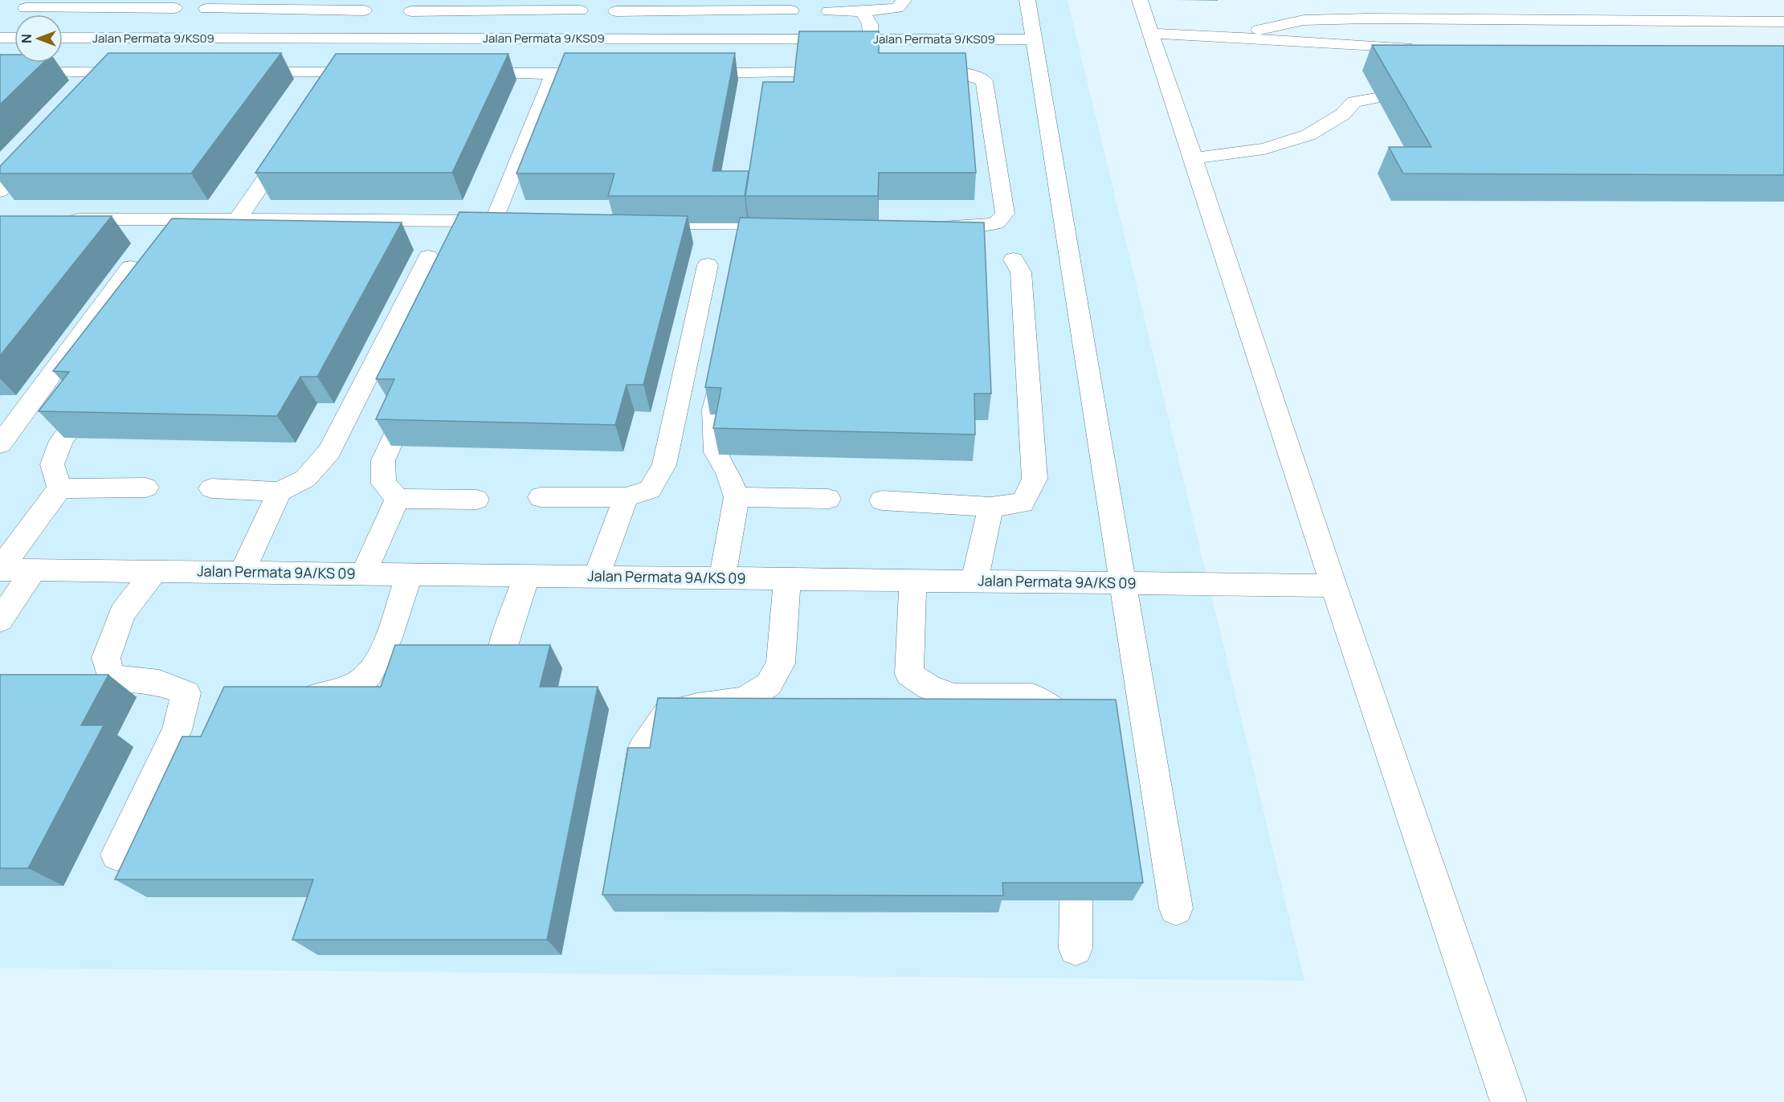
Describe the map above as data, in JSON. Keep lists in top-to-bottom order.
{
  "streets": {
    "street": ["Jalan Permata 9/KS09", "Jalan Permata 9A/KS 09"]
  },
  "north": "left"
}
